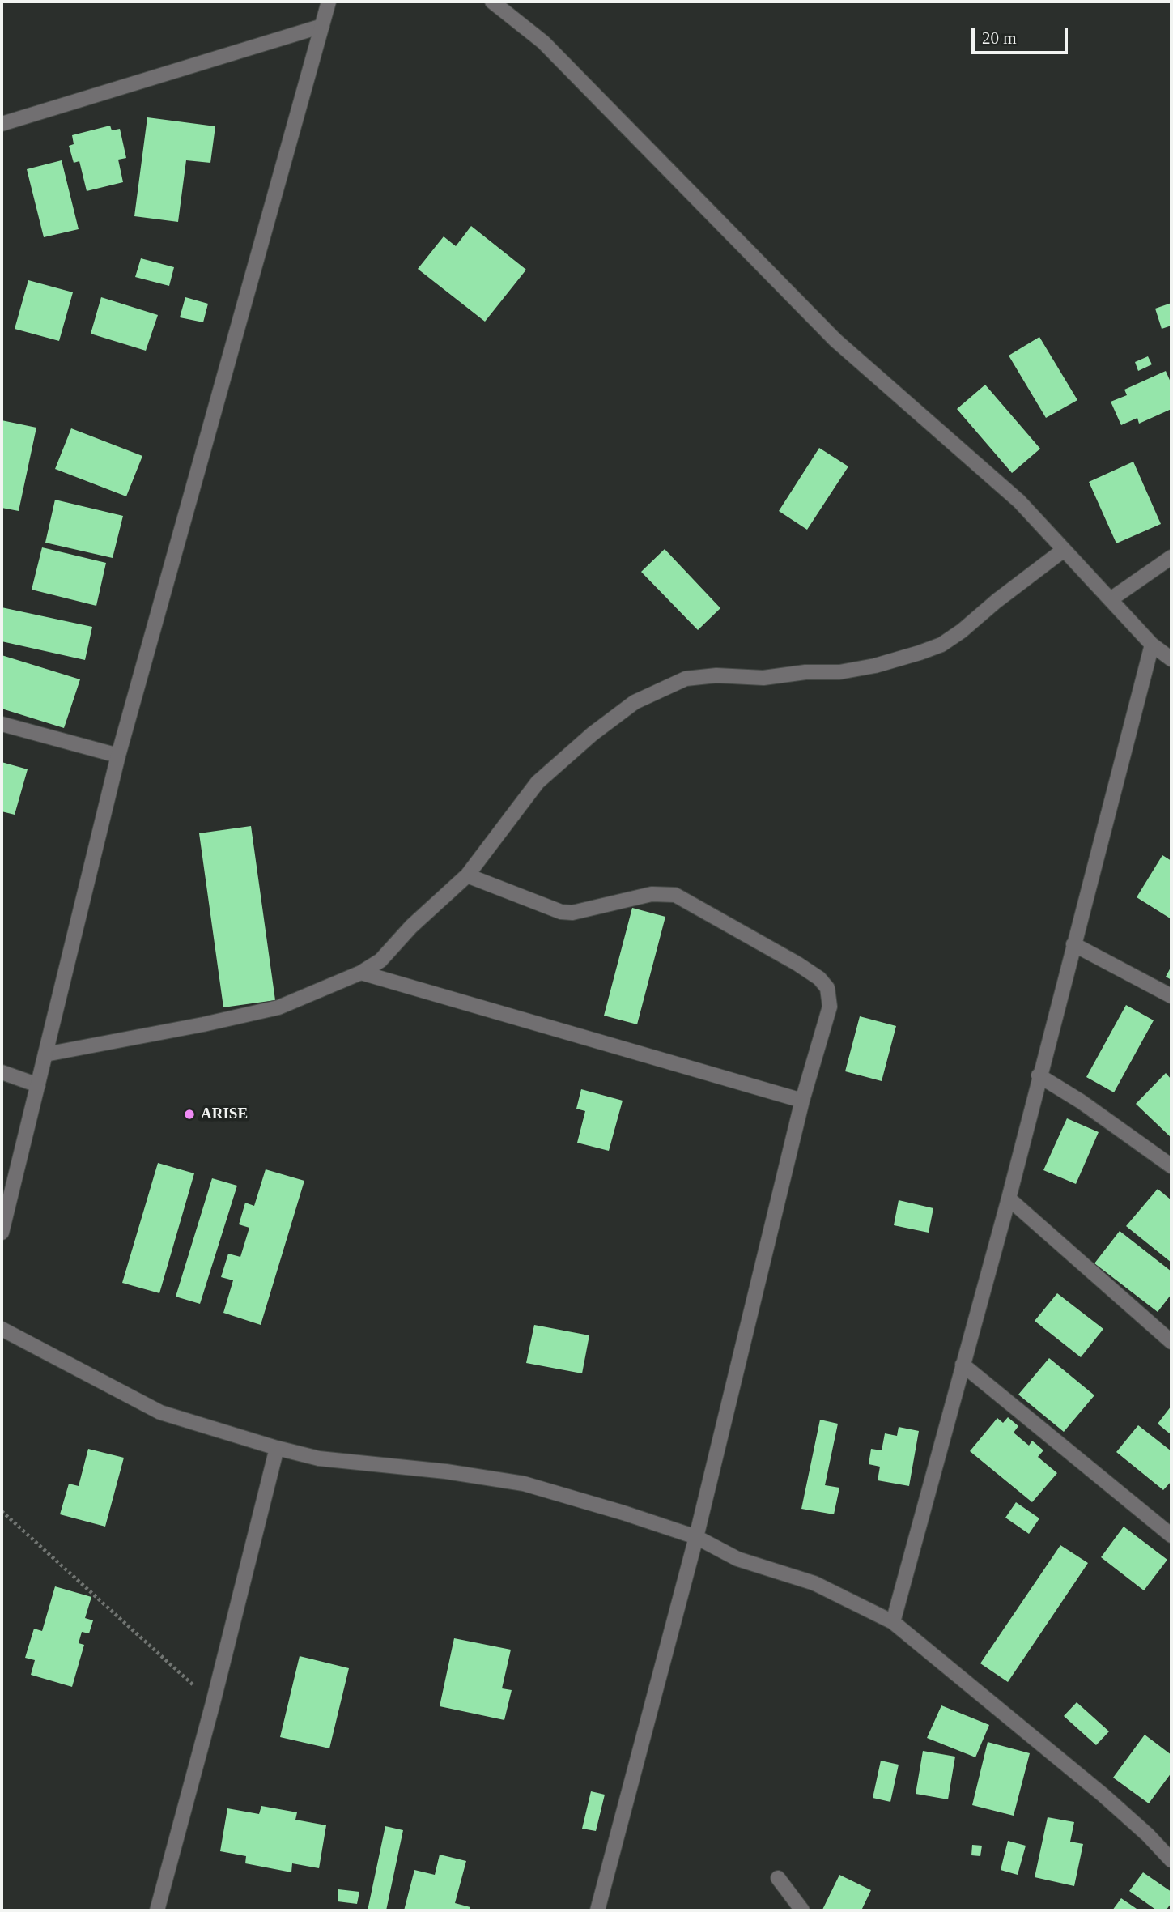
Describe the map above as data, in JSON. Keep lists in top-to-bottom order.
{
  "places": ["ARISE"],
  "scale_bar": "20 m"
}
